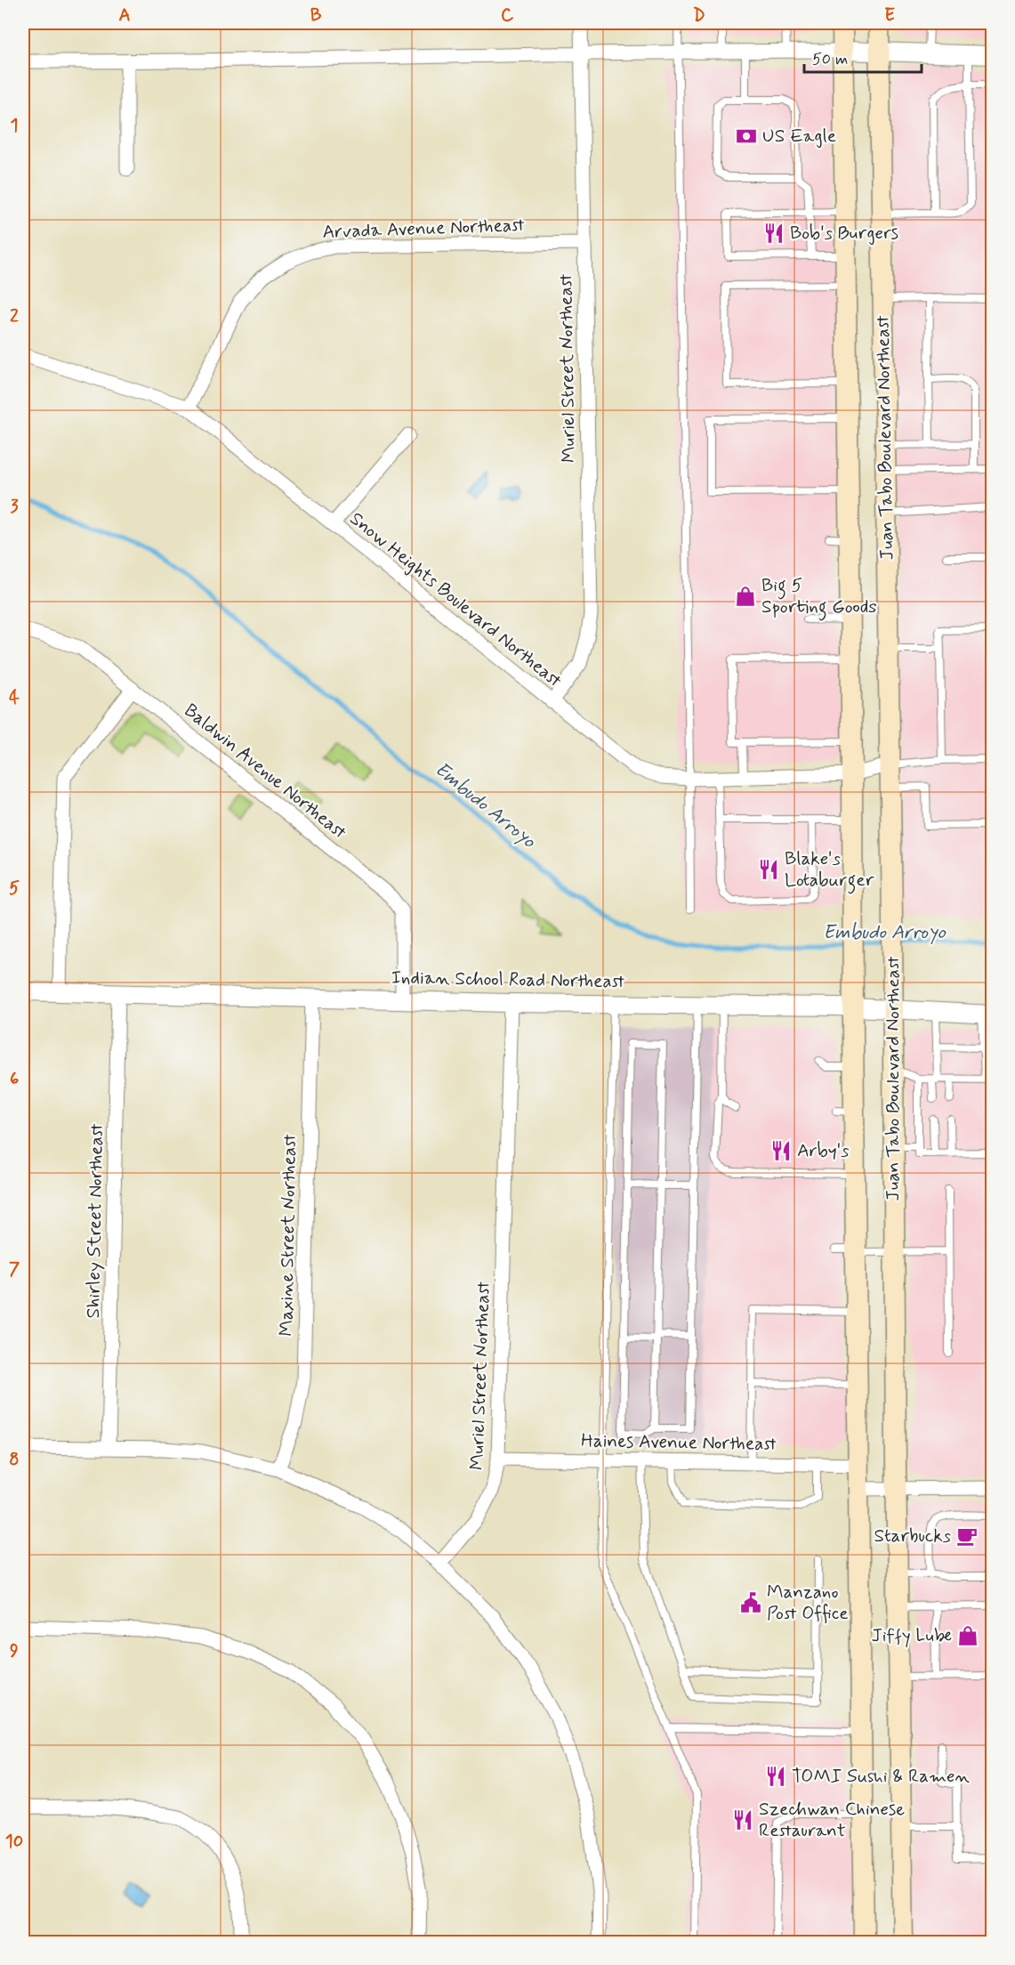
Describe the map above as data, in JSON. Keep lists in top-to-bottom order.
{
  "streets": {
    "main road": ["Juan Tabo Boulevard Northeast"],
    "street": [
      "Arvada Avenue Northeast",
      "Muriel Street Northeast",
      "Snow Heights Boulevard Northeast",
      "Baldwin Avenue Northeast",
      "Indian School Road Northeast",
      "Shirley Street Northeast",
      "Maxine Street Northeast",
      "Haines Avenue Northeast"
    ]
  },
  "crossings": [
    ["Arvada Avenue Northeast", "Muriel Street Northeast"],
    ["Arvada Avenue Northeast", "Snow Heights Boulevard Northeast"],
    ["Muriel Street Northeast", "Snow Heights Boulevard Northeast"],
    ["Muriel Street Northeast", "Indian School Road Northeast"],
    ["Muriel Street Northeast", "Haines Avenue Northeast"],
    ["Juan Tabo Boulevard Northeast", "Snow Heights Boulevard Northeast"],
    ["Juan Tabo Boulevard Northeast", "Indian School Road Northeast"],
    ["Juan Tabo Boulevard Northeast", "Haines Avenue Northeast"],
    ["Baldwin Avenue Northeast", "Indian School Road Northeast"],
    ["Indian School Road Northeast", "Shirley Street Northeast"],
    ["Indian School Road Northeast", "Maxine Street Northeast"]
  ],
  "water": ["Embudo Arroyo"],
  "places": {
    "bank": ["US Eagle"],
    "restaurant": [
      "Bob's Burgers",
      "Blake's Lotaburger",
      "Arby's",
      "TOMI Sushi & Ramen",
      "Szechwan Chinese Restaurant"
    ],
    "shop": ["Big 5 Sporting Goods", "Jiffy Lube"],
    "cafe": ["Starbucks"],
    "public building": ["Manzano Post Office"]
  },
  "scale_bar": "50 m",
  "grid": {
    "columns": [
      "A",
      "B",
      "C",
      "D",
      "E"
    ],
    "rows": [
      "1",
      "2",
      "3",
      "4",
      "5",
      "6",
      "7",
      "8",
      "9",
      "10"
    ]
  }
}
